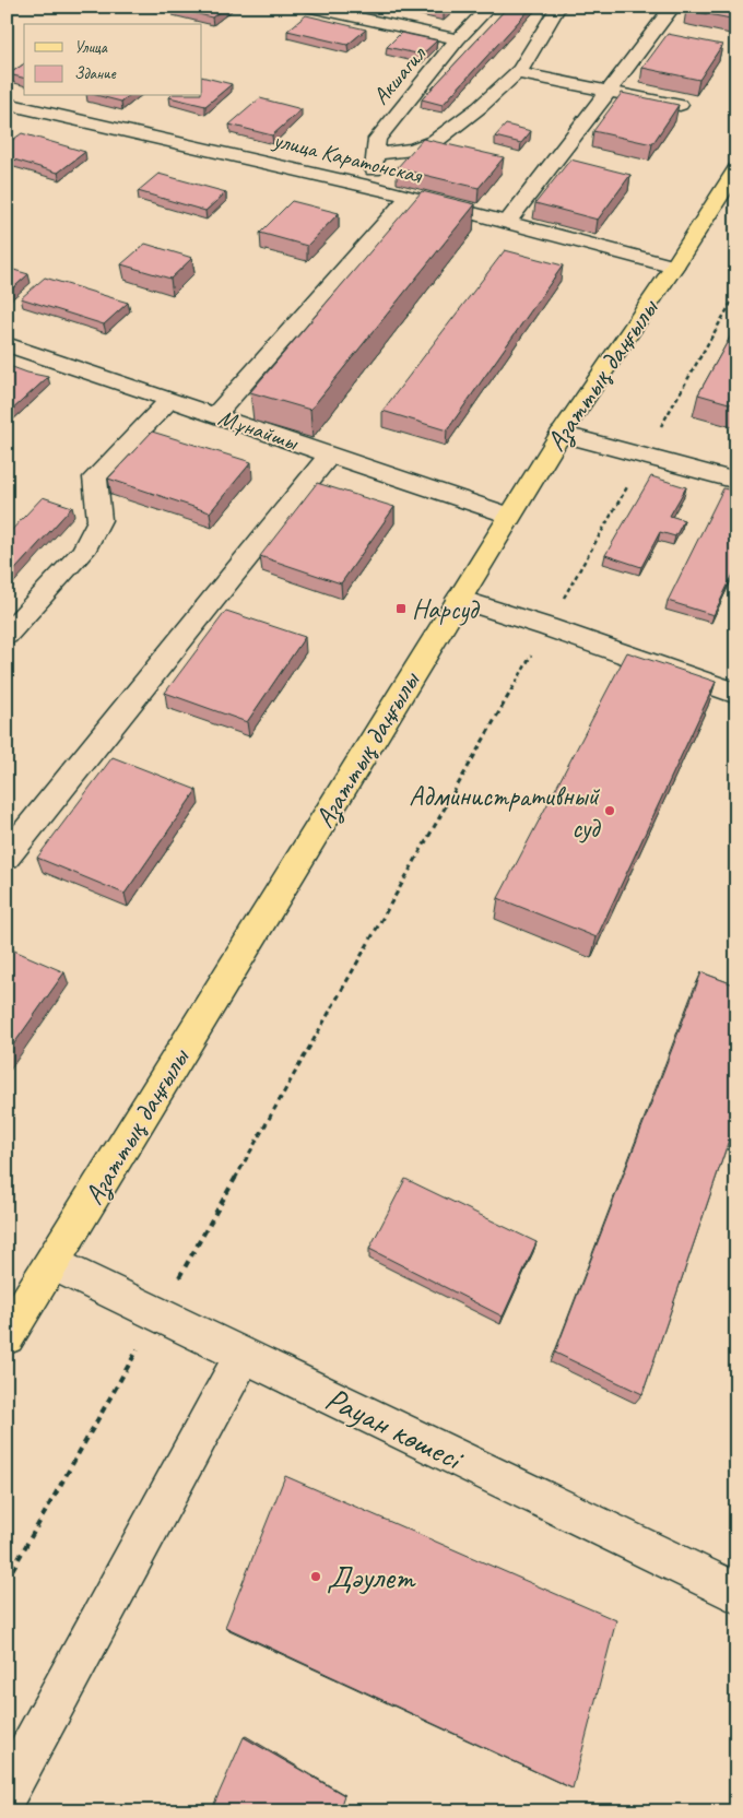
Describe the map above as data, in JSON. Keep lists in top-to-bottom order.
{
  "streets": {
    "main road": ["Азаттық даңғылы"],
    "street": [
      "Акшагил",
      "улица Каратонская",
      "Мұнайшы",
      "Рауан көшесі"
    ]
  },
  "crossings": [
    ["Акшагил", "улица Каратонская"],
    ["улица Каратонская", "Азаттық даңғылы"],
    ["Азаттық даңғылы", "Мұнайшы"],
    ["Азаттық даңғылы", "Рауан көшесі"]
  ],
  "places": {
    "transit": ["Нарсуд"],
    "other": ["Административный суд", "Дәулет"]
  },
  "legend": ["Улица", "Здание"]
}
